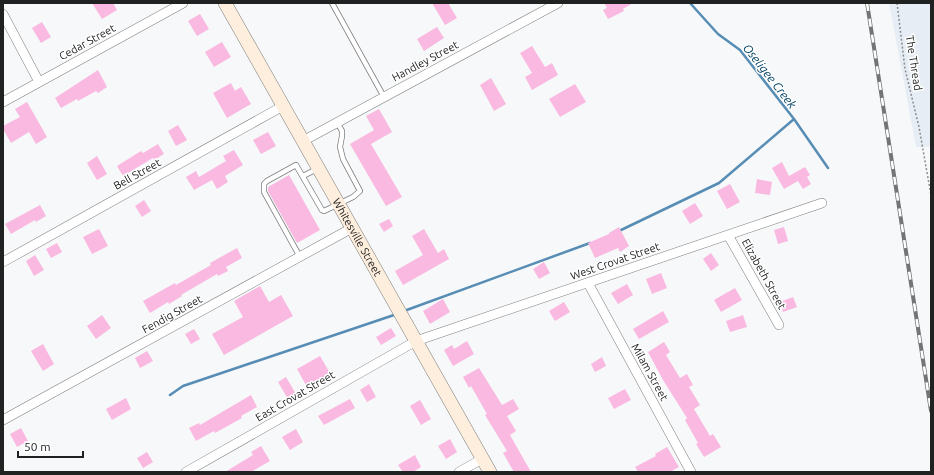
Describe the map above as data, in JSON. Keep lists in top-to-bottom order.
{
  "streets": {
    "main road": ["Whitesville Street"],
    "street": [
      "Cedar Street",
      "Handley Street",
      "Bell Street",
      "West Crovat Street",
      "Elizabeth Street",
      "Fendig Street",
      "Milam Street",
      "East Crovat Street"
    ],
    "path": ["The Thread"]
  },
  "crossings": [
    ["Handley Street", "Whitesville Street"],
    ["Bell Street", "Whitesville Street"],
    ["Whitesville Street", "West Crovat Street"],
    ["Whitesville Street", "Fendig Street"],
    ["Whitesville Street", "East Crovat Street"],
    ["West Crovat Street", "Elizabeth Street"],
    ["West Crovat Street", "Milam Street"],
    ["West Crovat Street", "East Crovat Street"]
  ],
  "water": ["Oseligee Creek"],
  "scale_bar": "50 m"
}
